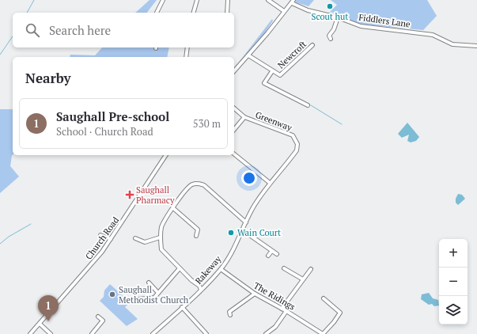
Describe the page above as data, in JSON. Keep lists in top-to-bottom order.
{
  "streets": {
    "street": [
      "Fiddlers Lane",
      "Newcroft",
      "Greenway",
      "Church Road",
      "Rakeway",
      "The Ridings"
    ]
  },
  "crossings": [
    ["Greenway", "Rakeway"],
    ["Rakeway", "The Ridings"]
  ],
  "places": {
    "other": ["Scout hut", "Wain Court", "Saughall Methodist Church"],
    "health": ["Saughall Pharmacy"]
  },
  "page": {
    "search": "Search here",
    "heading": "Nearby",
    "list": [
      {
        "mark": "1",
        "name": "Saughall Pre-school",
        "note": "School · Church Road",
        "value": "530 m"
      }
    ],
    "map_buttons": ["+", "−"],
    "pins": "1"
  }
}
